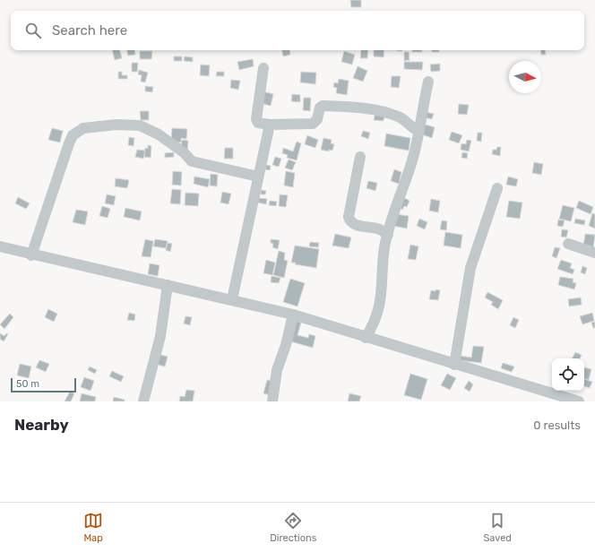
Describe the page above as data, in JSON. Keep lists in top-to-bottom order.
{
  "scale_bar": "50 m",
  "north": "right",
  "page": {
    "search": "Search here",
    "scale": "50 m",
    "heading": ["Nearby", "0 results"],
    "nav": ["Map", "Directions", "Saved"]
  }
}
